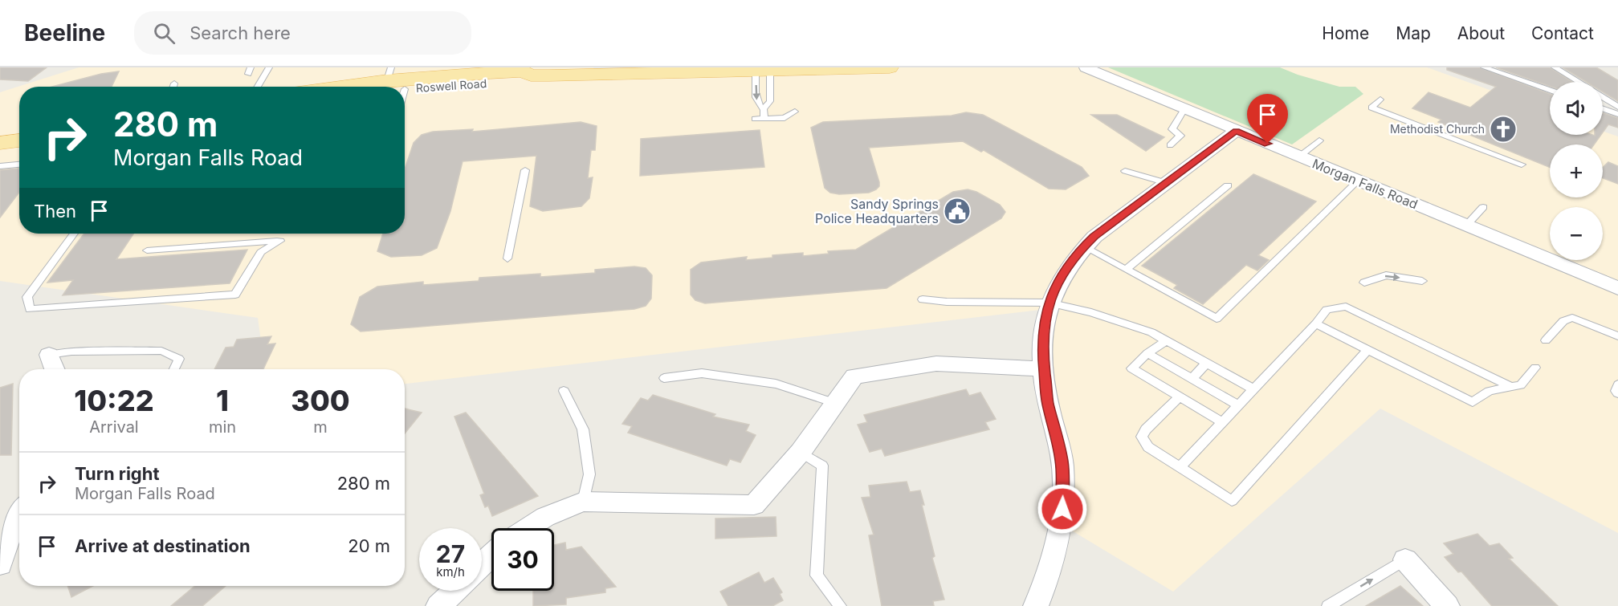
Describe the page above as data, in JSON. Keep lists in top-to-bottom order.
{
  "streets": {
    "main road": ["Roswell Road"],
    "street": ["Morgan Falls Road"]
  },
  "places": {
    "church": ["Methodist Church"],
    "public building": ["Sandy Springs Police Headquarters"]
  },
  "page": {
    "header": "Beeline",
    "search": "Search here",
    "nav": [
      "Home",
      "Map",
      "About",
      "Contact"
    ],
    "map_buttons": ["+", "−"],
    "turn": ["280 m", "Morgan Falls Road"],
    "then": "Then",
    "eta": [
      "10:22",
      "Arrival",
      "1",
      "min",
      "300",
      "m"
    ],
    "list": [
      {
        "name": "Turn right",
        "note": "Morgan Falls Road",
        "value": "280 m"
      },
      {
        "name": "Arrive at destination",
        "value": "20 m"
      }
    ],
    "speed": "27 km/h",
    "limit": "30"
  }
}
